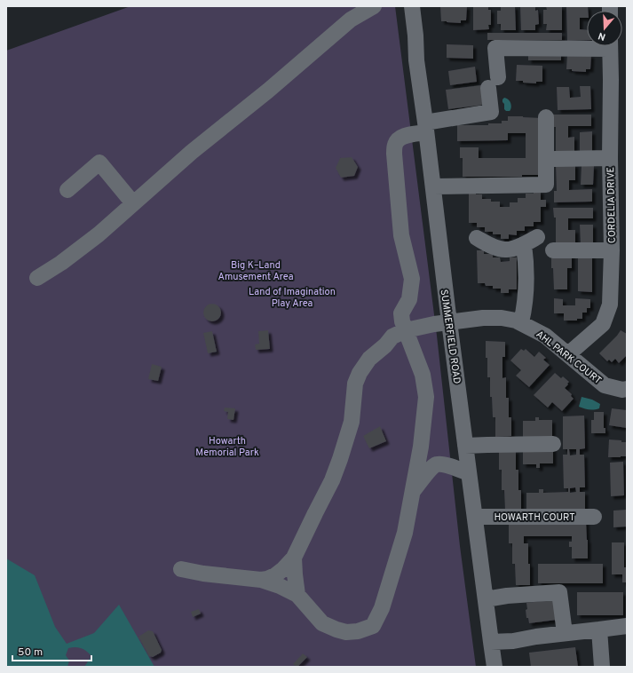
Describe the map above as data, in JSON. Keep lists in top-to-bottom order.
{
  "streets": {
    "street": [
      "CORDELIA DRIVE",
      "SUMMERFIELD ROAD",
      "AHL PARK COURT",
      "HOWARTH COURT"
    ]
  },
  "crossings": [
    ["CORDELIA DRIVE", "AHL PARK COURT"],
    ["SUMMERFIELD ROAD", "AHL PARK COURT"],
    ["SUMMERFIELD ROAD", "HOWARTH COURT"]
  ],
  "parks": ["Big K–Land Amusement Area", "Land of Imagination Play Area", "Howarth Memorial Park"],
  "scale_bar": "50 m",
  "north": "bottom"
}
